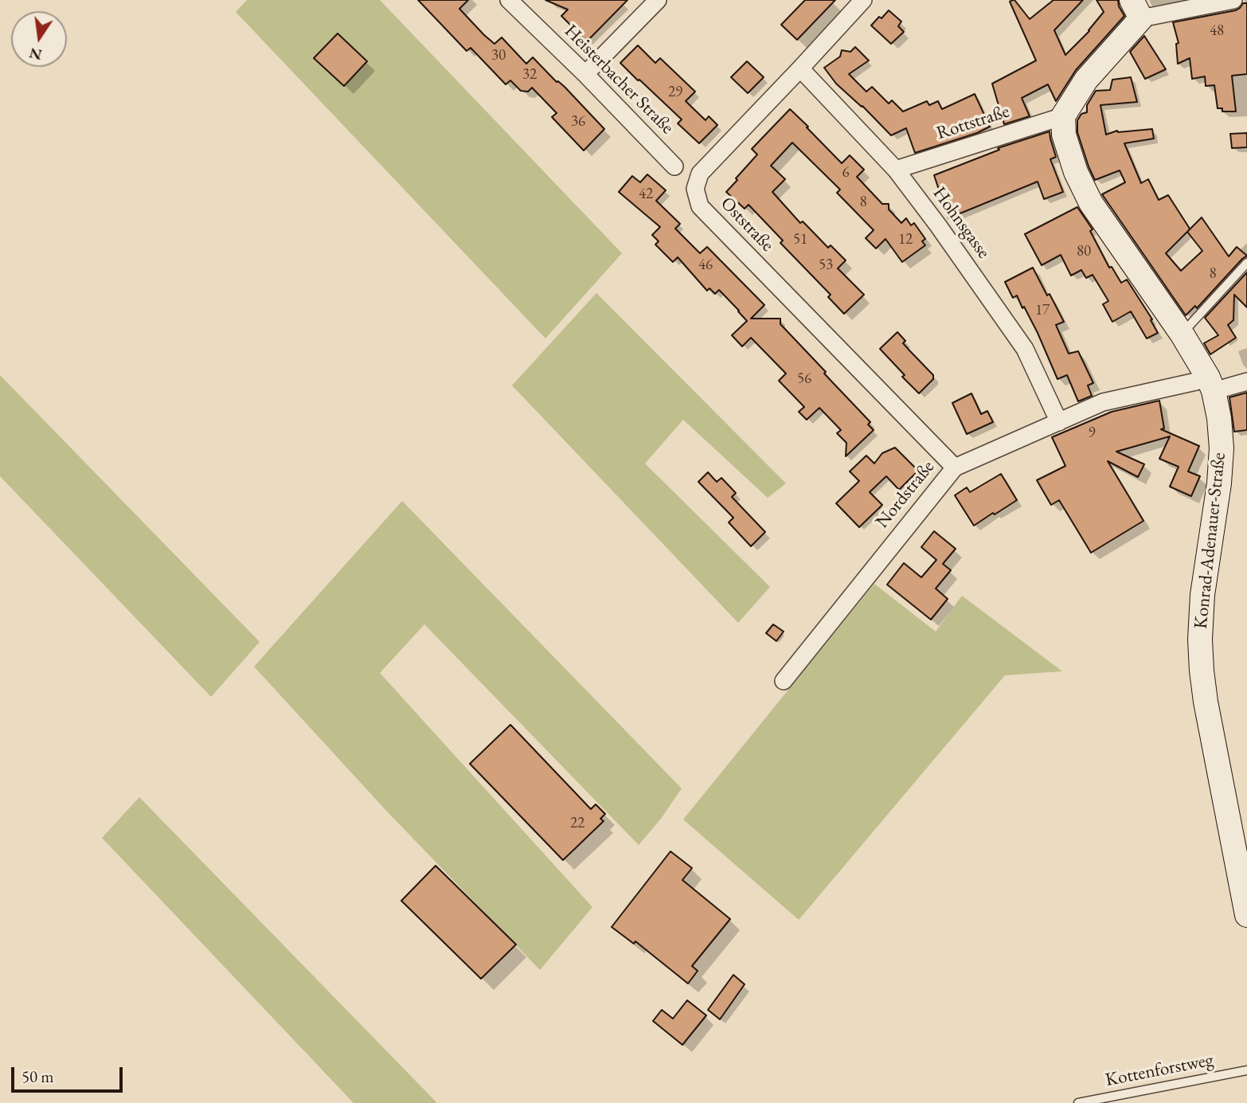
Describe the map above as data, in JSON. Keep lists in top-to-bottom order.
{
  "streets": {
    "main road": ["Konrad-Adenauer-Straße"],
    "street": [
      "Heisterbacher Straße",
      "Rottstraße",
      "Hohnsgasse",
      "Oststraße",
      "Nordstraße"
    ],
    "lane": ["Kottenforstweg"]
  },
  "crossings": [
    ["Rottstraße", "Hohnsgasse"],
    ["Rottstraße", "Konrad-Adenauer-Straße"],
    ["Hohnsgasse", "Oststraße"],
    ["Hohnsgasse", "Nordstraße"],
    ["Oststraße", "Nordstraße"],
    ["Nordstraße", "Konrad-Adenauer-Straße"]
  ],
  "house_numbers": [
    "48",
    "30",
    "32",
    "29",
    "36",
    "6",
    "42",
    "8",
    "51",
    "12",
    "80",
    "46",
    "53",
    "8",
    "17",
    "56",
    "9",
    "22"
  ],
  "scale_bar": "50 m",
  "north": "bottom"
}
